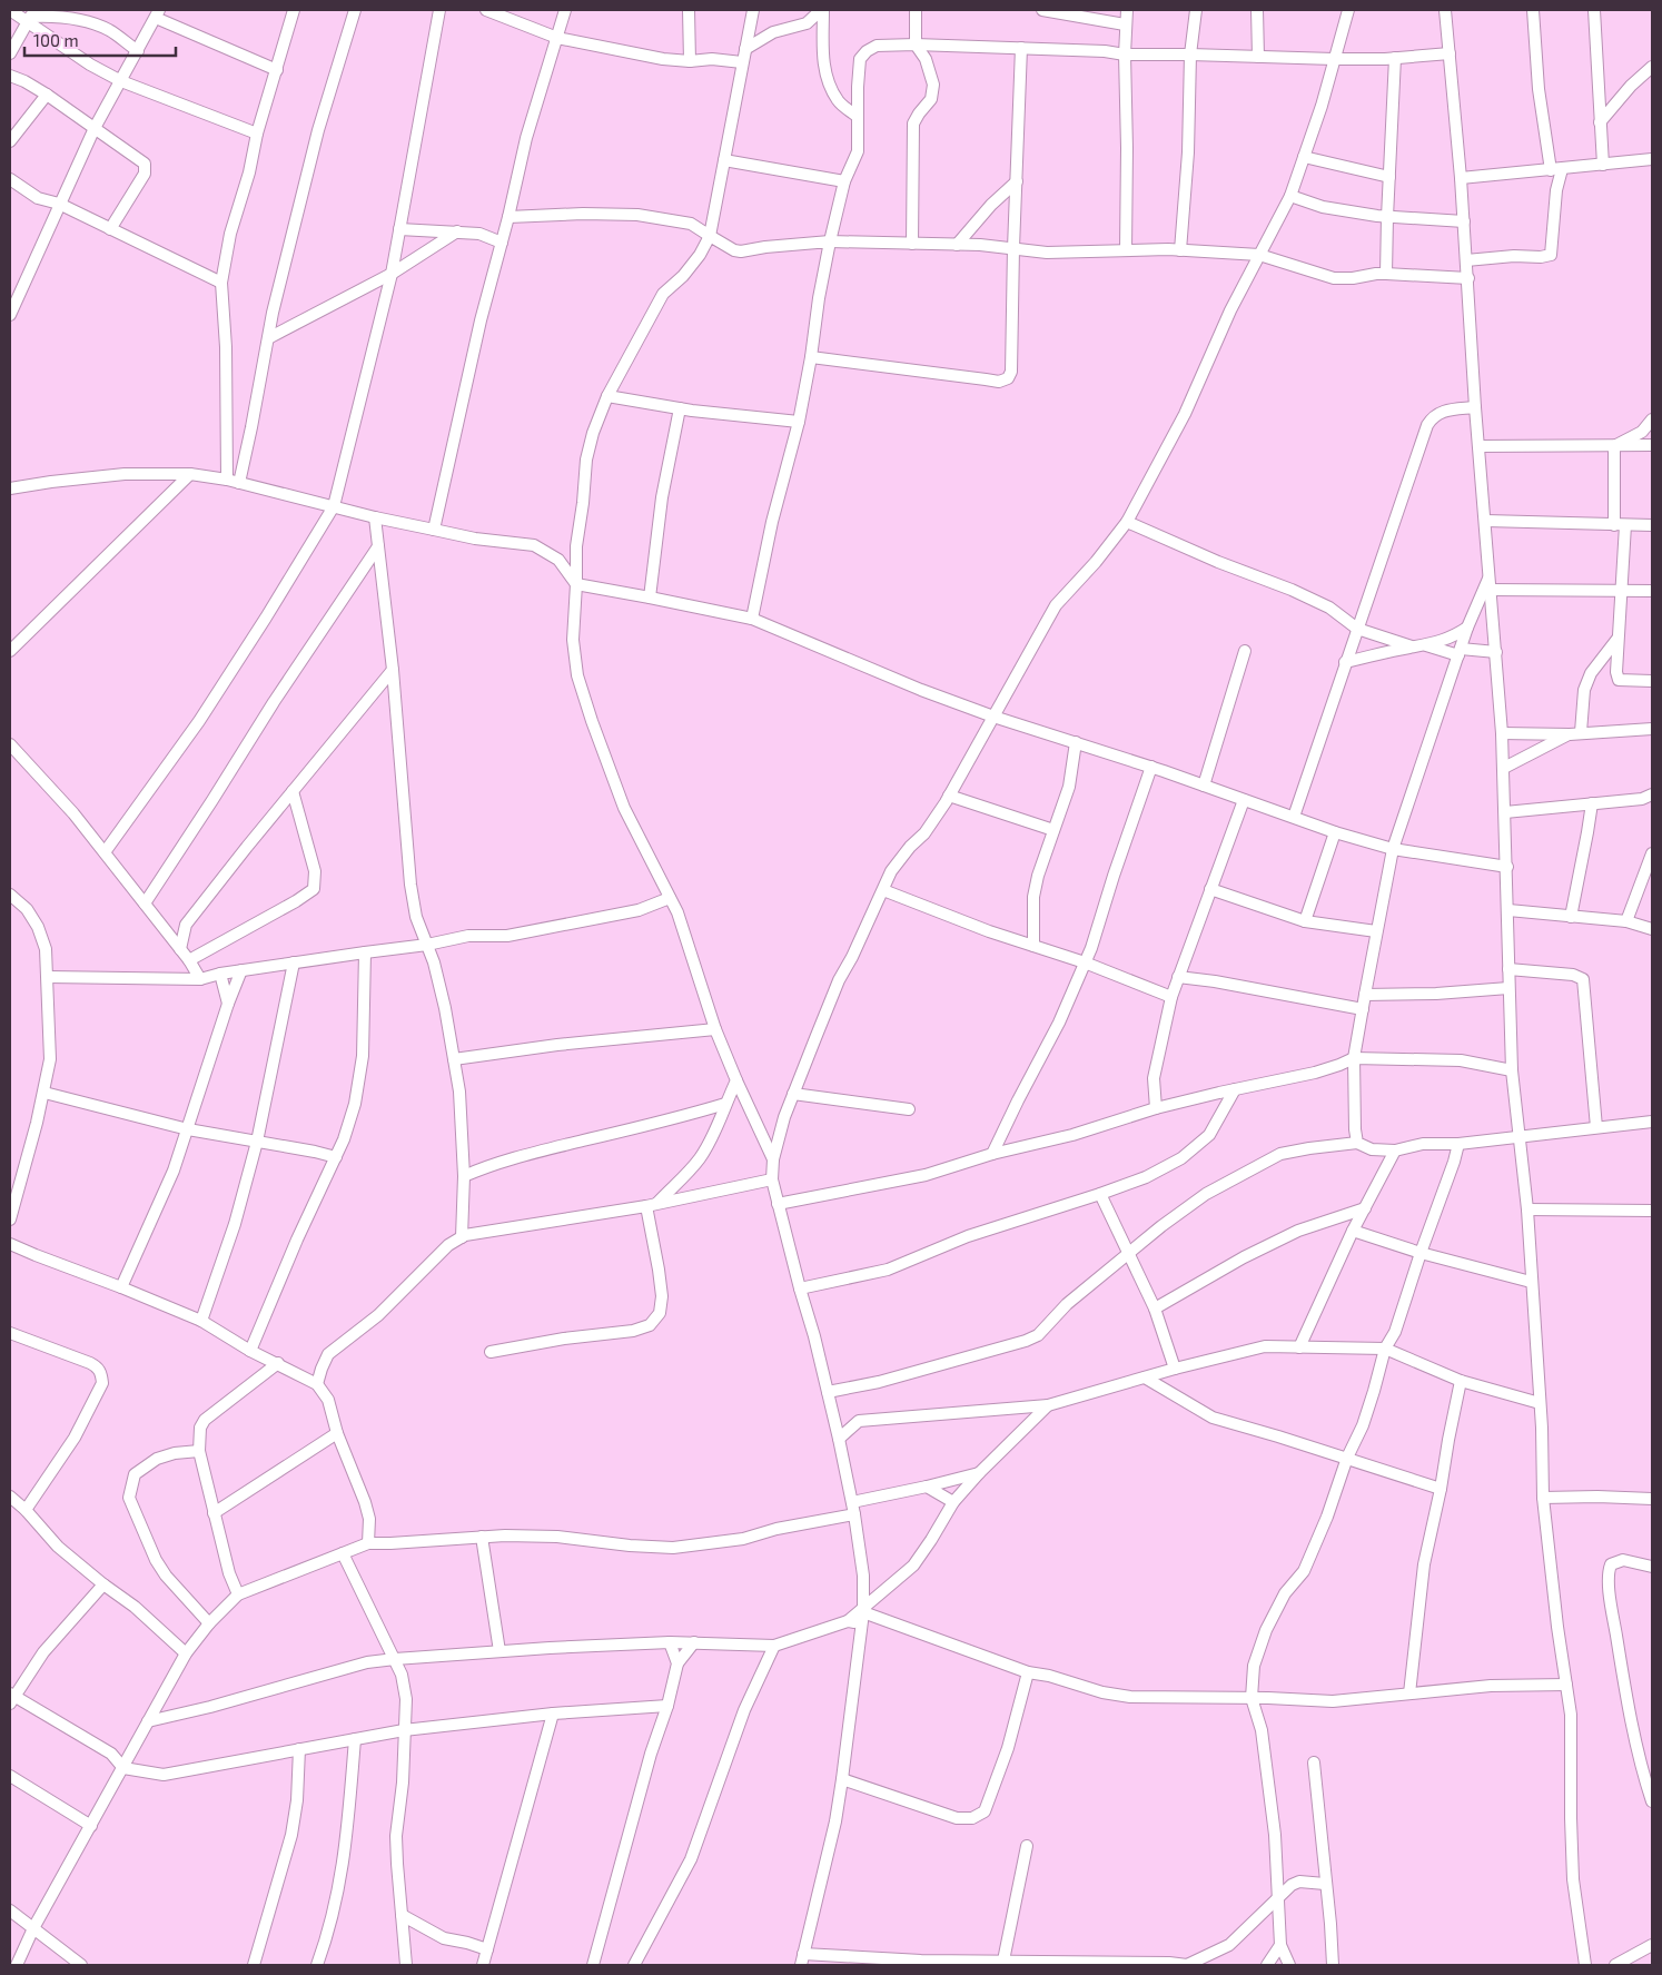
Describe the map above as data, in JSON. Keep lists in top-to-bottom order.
{
  "scale_bar": "100 m"
}
